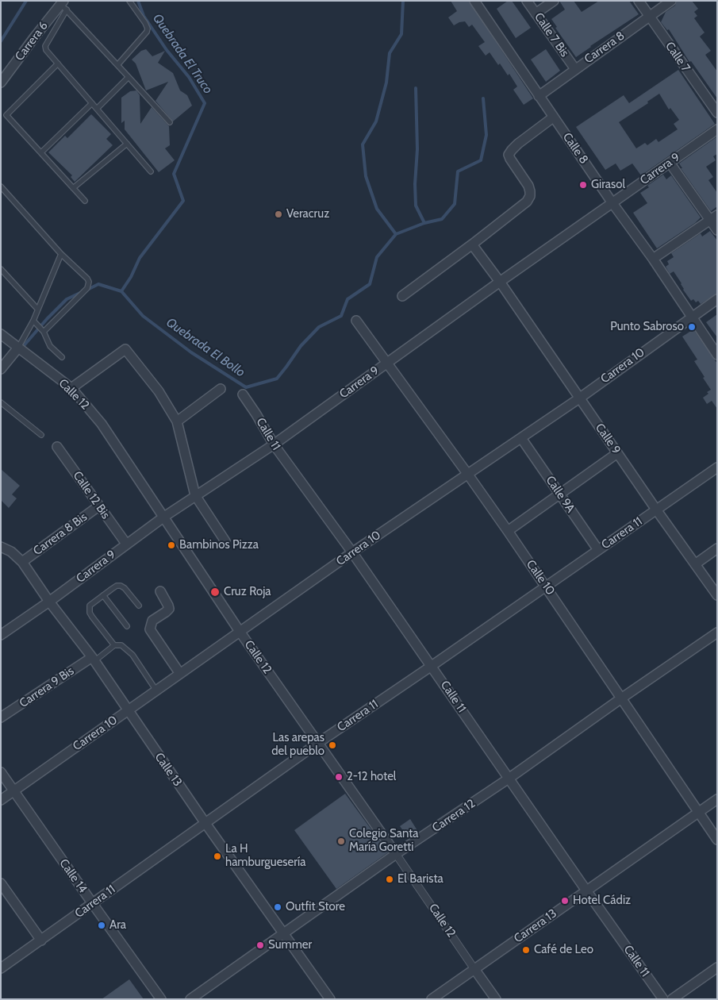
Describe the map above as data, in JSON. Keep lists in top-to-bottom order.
{
  "streets": {
    "street": [
      "Calle 7 Bis",
      "Carrera 6",
      "Carrera 8",
      "Calle 7",
      "Calle 8",
      "Carrera 9",
      "Carrera 10",
      "Calle 12",
      "Calle 11",
      "Calle 9",
      "Calle 9A",
      "Calle 12 Bis",
      "Carrera 11",
      "Carrera 8 Bis",
      "Calle 10",
      "Carrera 9 Bis",
      "Calle 13",
      "Carrera 12",
      "Calle 14",
      "Carrera 13"
    ]
  },
  "crossings": [
    ["Calle 7 Bis", "Carrera 8"],
    ["Carrera 8", "Calle 7"],
    ["Carrera 8", "Calle 8"],
    ["Calle 8", "Carrera 9"],
    ["Calle 8", "Carrera 10"],
    ["Carrera 9", "Calle 12"],
    ["Carrera 9", "Calle 11"],
    ["Carrera 9", "Calle 9"],
    ["Carrera 9", "Calle 12 Bis"],
    ["Carrera 9", "Calle 10"],
    ["Carrera 9", "Calle 13"],
    ["Carrera 10", "Calle 12"],
    ["Carrera 10", "Calle 11"],
    ["Carrera 10", "Calle 9"],
    ["Carrera 10", "Calle 9A"],
    ["Carrera 10", "Calle 10"],
    ["Carrera 10", "Calle 13"],
    ["Carrera 10", "Calle 14"],
    ["Calle 12", "Carrera 11"],
    ["Calle 12", "Carrera 12"],
    ["Calle 12", "Carrera 13"],
    ["Calle 11", "Carrera 11"],
    ["Calle 11", "Carrera 12"],
    ["Calle 11", "Carrera 13"],
    ["Calle 9", "Carrera 11"],
    ["Calle 9A", "Carrera 11"],
    ["Calle 12 Bis", "Carrera 8 Bis"],
    ["Carrera 11", "Calle 10"],
    ["Carrera 11", "Calle 13"],
    ["Carrera 11", "Calle 14"],
    ["Carrera 8 Bis", "Calle 13"],
    ["Calle 10", "Carrera 12"],
    ["Calle 10", "Carrera 13"],
    ["Carrera 9 Bis", "Calle 13"],
    ["Calle 13", "Carrera 12"]
  ],
  "water": ["Quebrada El Truco", "Quebrada El Bollo"],
  "places": [
    "Girasol",
    "Veracruz",
    "Punto Sabroso",
    "Bambinos Pizza",
    "Cruz Roja",
    "Las arepas del pueblo",
    "2-12 hotel",
    "Colegio Santa María Goretti",
    "La H hamburguesería",
    "El Barista",
    "Hotel Cádiz",
    "Outfit Store",
    "Ara",
    "Summer",
    "Café de Leo"
  ]
}
